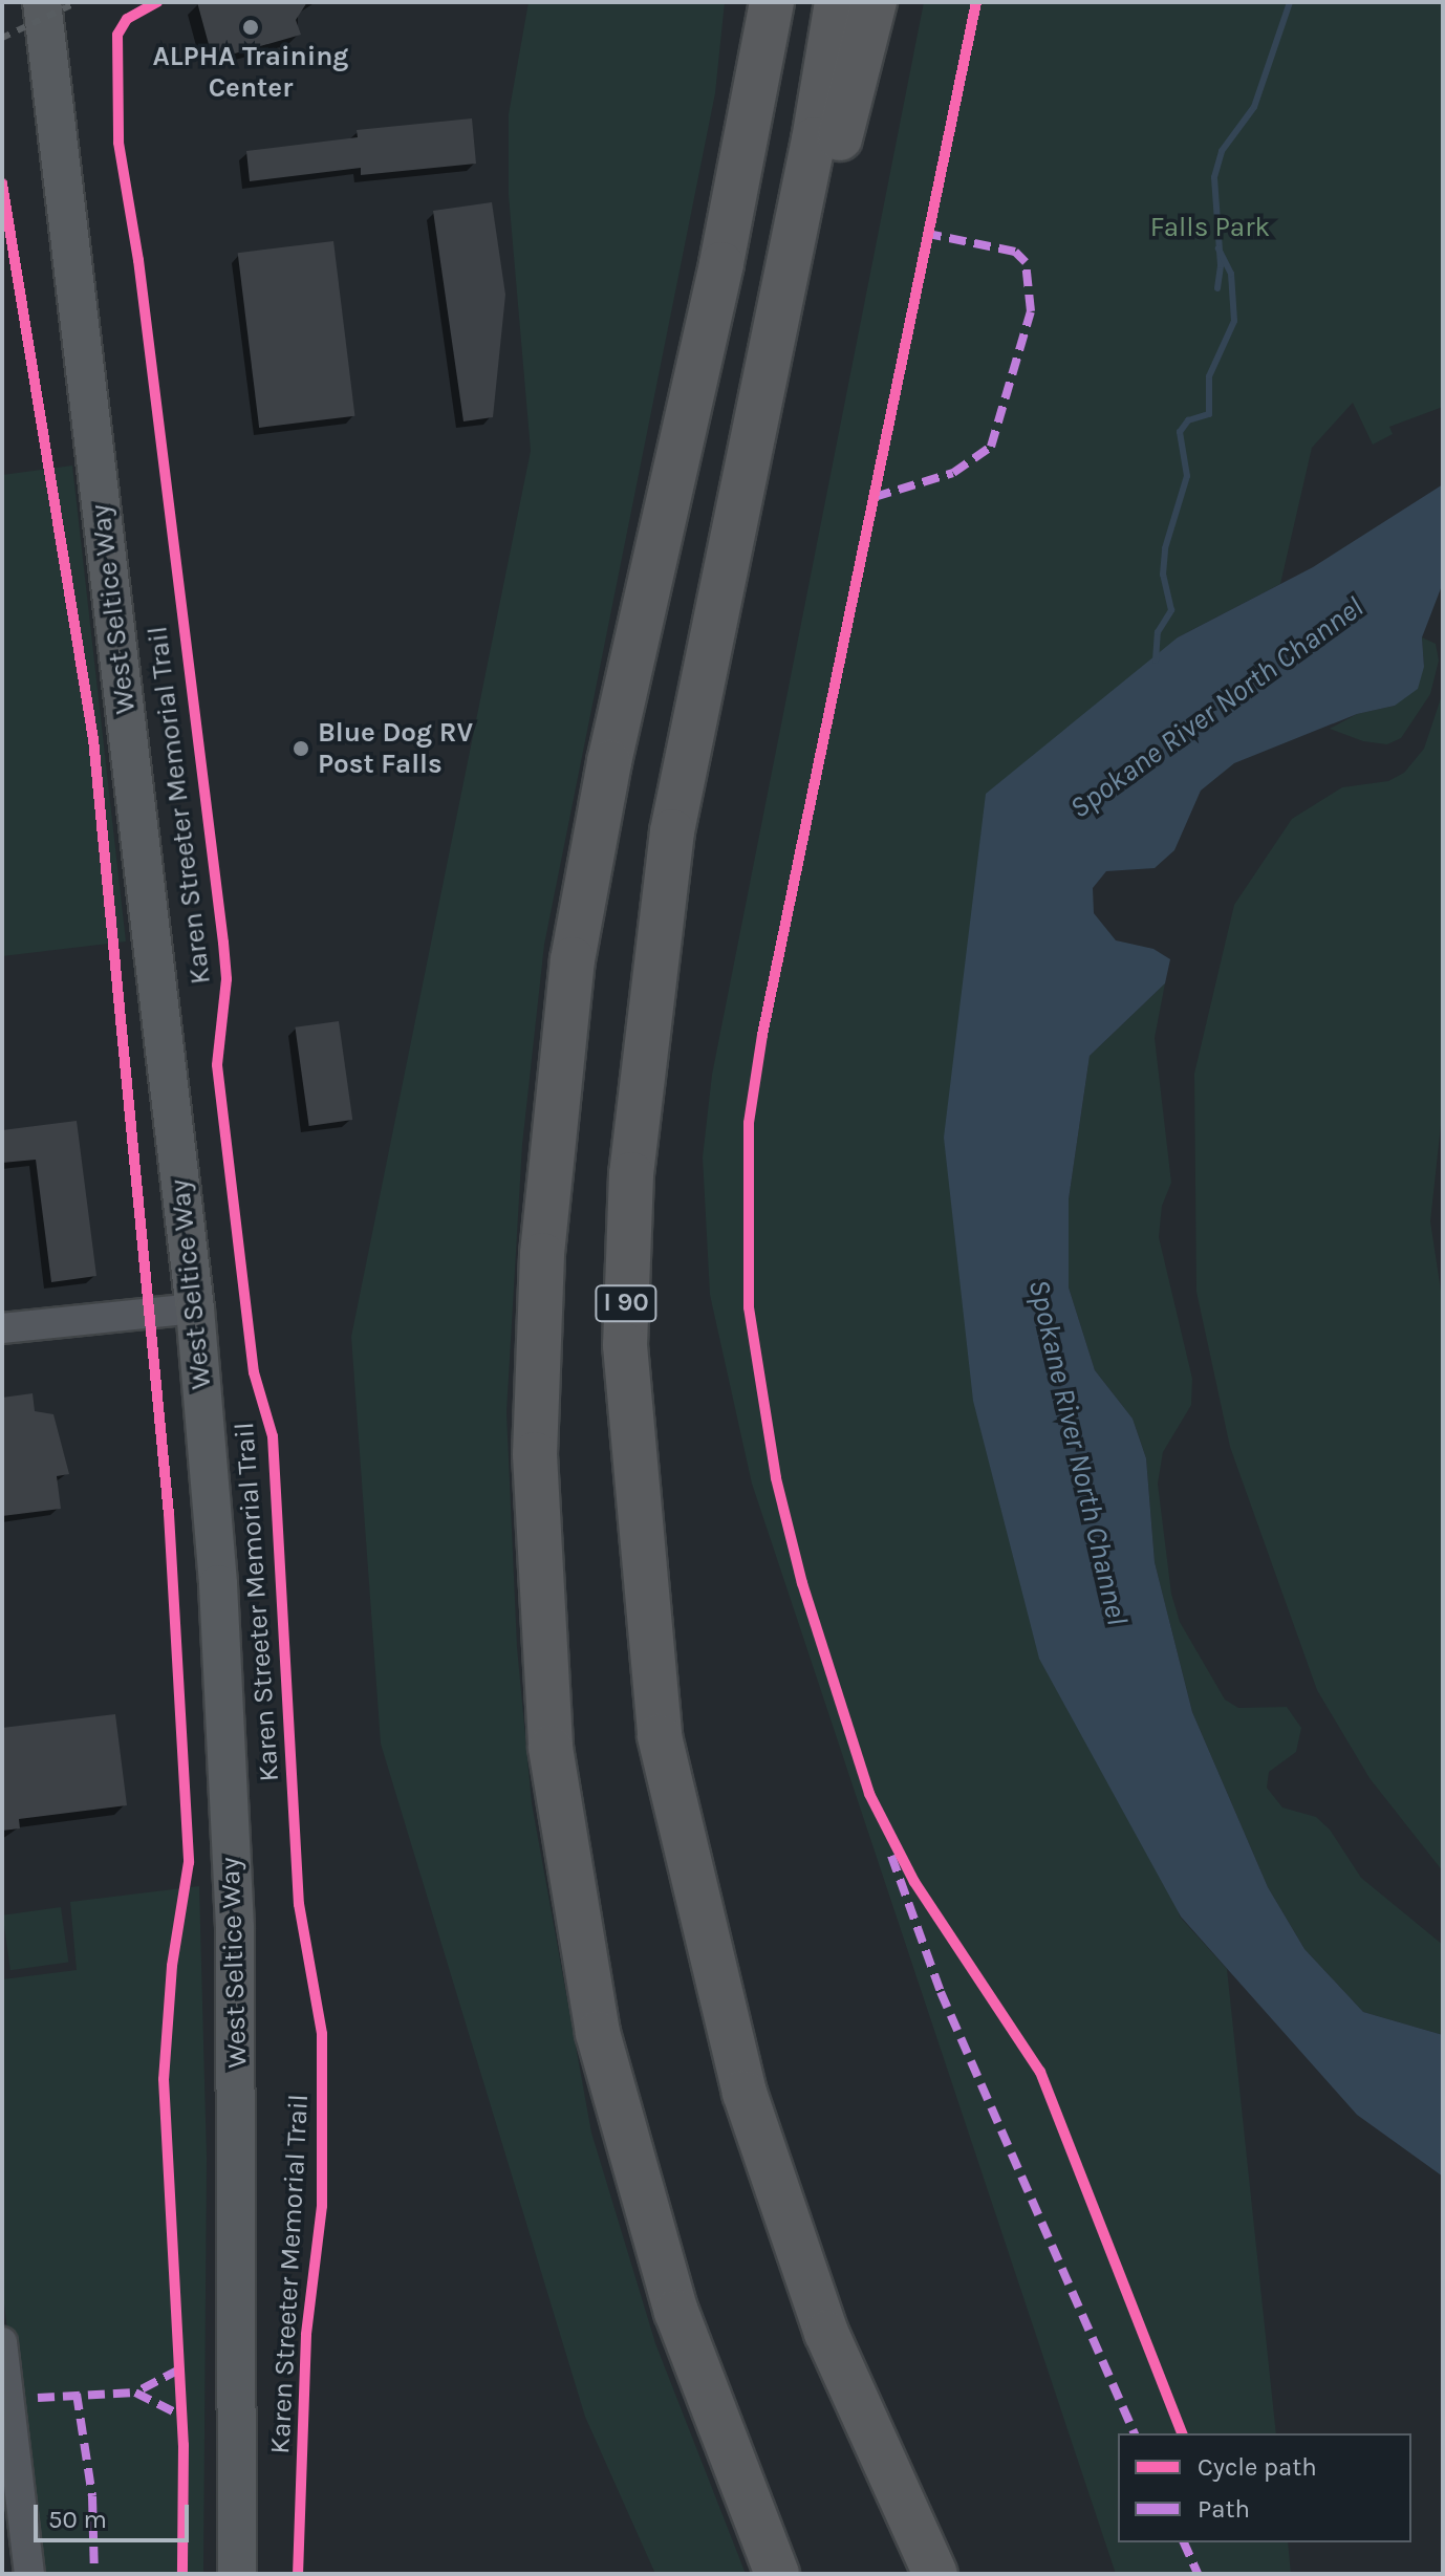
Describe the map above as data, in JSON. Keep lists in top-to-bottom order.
{
  "streets": {
    "highway": ["I 90"],
    "main road": ["West Seltice Way"],
    "cycle path": ["Karen Streeter Memorial Trail"]
  },
  "water": ["Spokane River North Channel"],
  "parks": ["Falls Park"],
  "places": ["ALPHA Training Center", "Blue Dog RV Post Falls"],
  "legend": ["Cycle path", "Path"],
  "scale_bar": "50 m"
}
